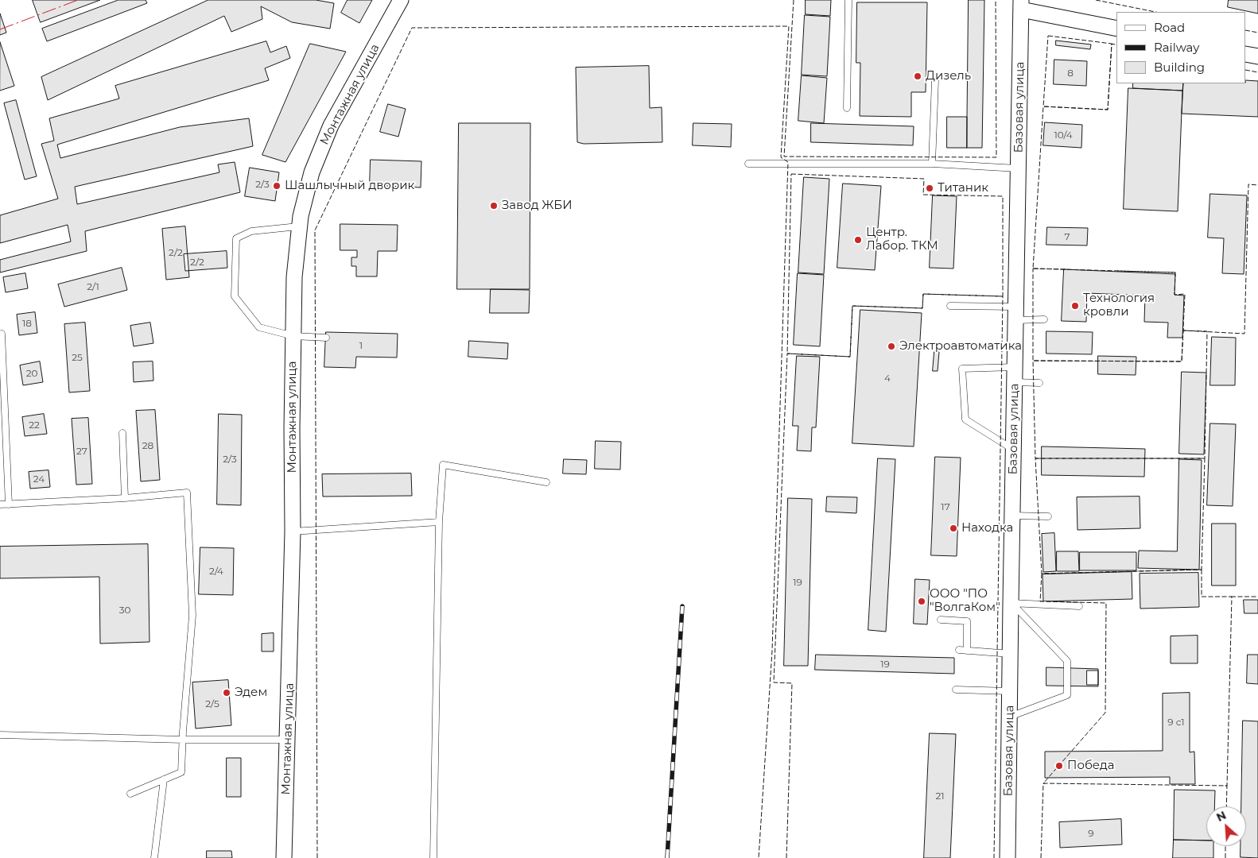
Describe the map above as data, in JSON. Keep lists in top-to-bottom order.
{
  "streets": {
    "street": ["Монтажная улица", "Базовая улица"]
  },
  "places": [
    "Дизель",
    "Шашлычный дворик",
    "Титаник",
    "Завод ЖБИ",
    "Центр. Лабор. ТКМ",
    "Технология кровли",
    "Электроавтоматика",
    "Находка",
    "ООО \"ПО \"ВолгаКом\"",
    "Эдем",
    "Победа"
  ],
  "house_numbers": [
    "8",
    "10/4",
    "2/3",
    "7",
    "2/2",
    "2/2",
    "2/1",
    "18",
    "1",
    "25",
    "20",
    "4",
    "22",
    "28",
    "27",
    "2/3",
    "24",
    "17",
    "2/4",
    "19",
    "30",
    "19",
    "2/5",
    "9 с1",
    "21",
    "9"
  ],
  "legend": ["Road", "Railway", "Building"],
  "north": "top left"
}
